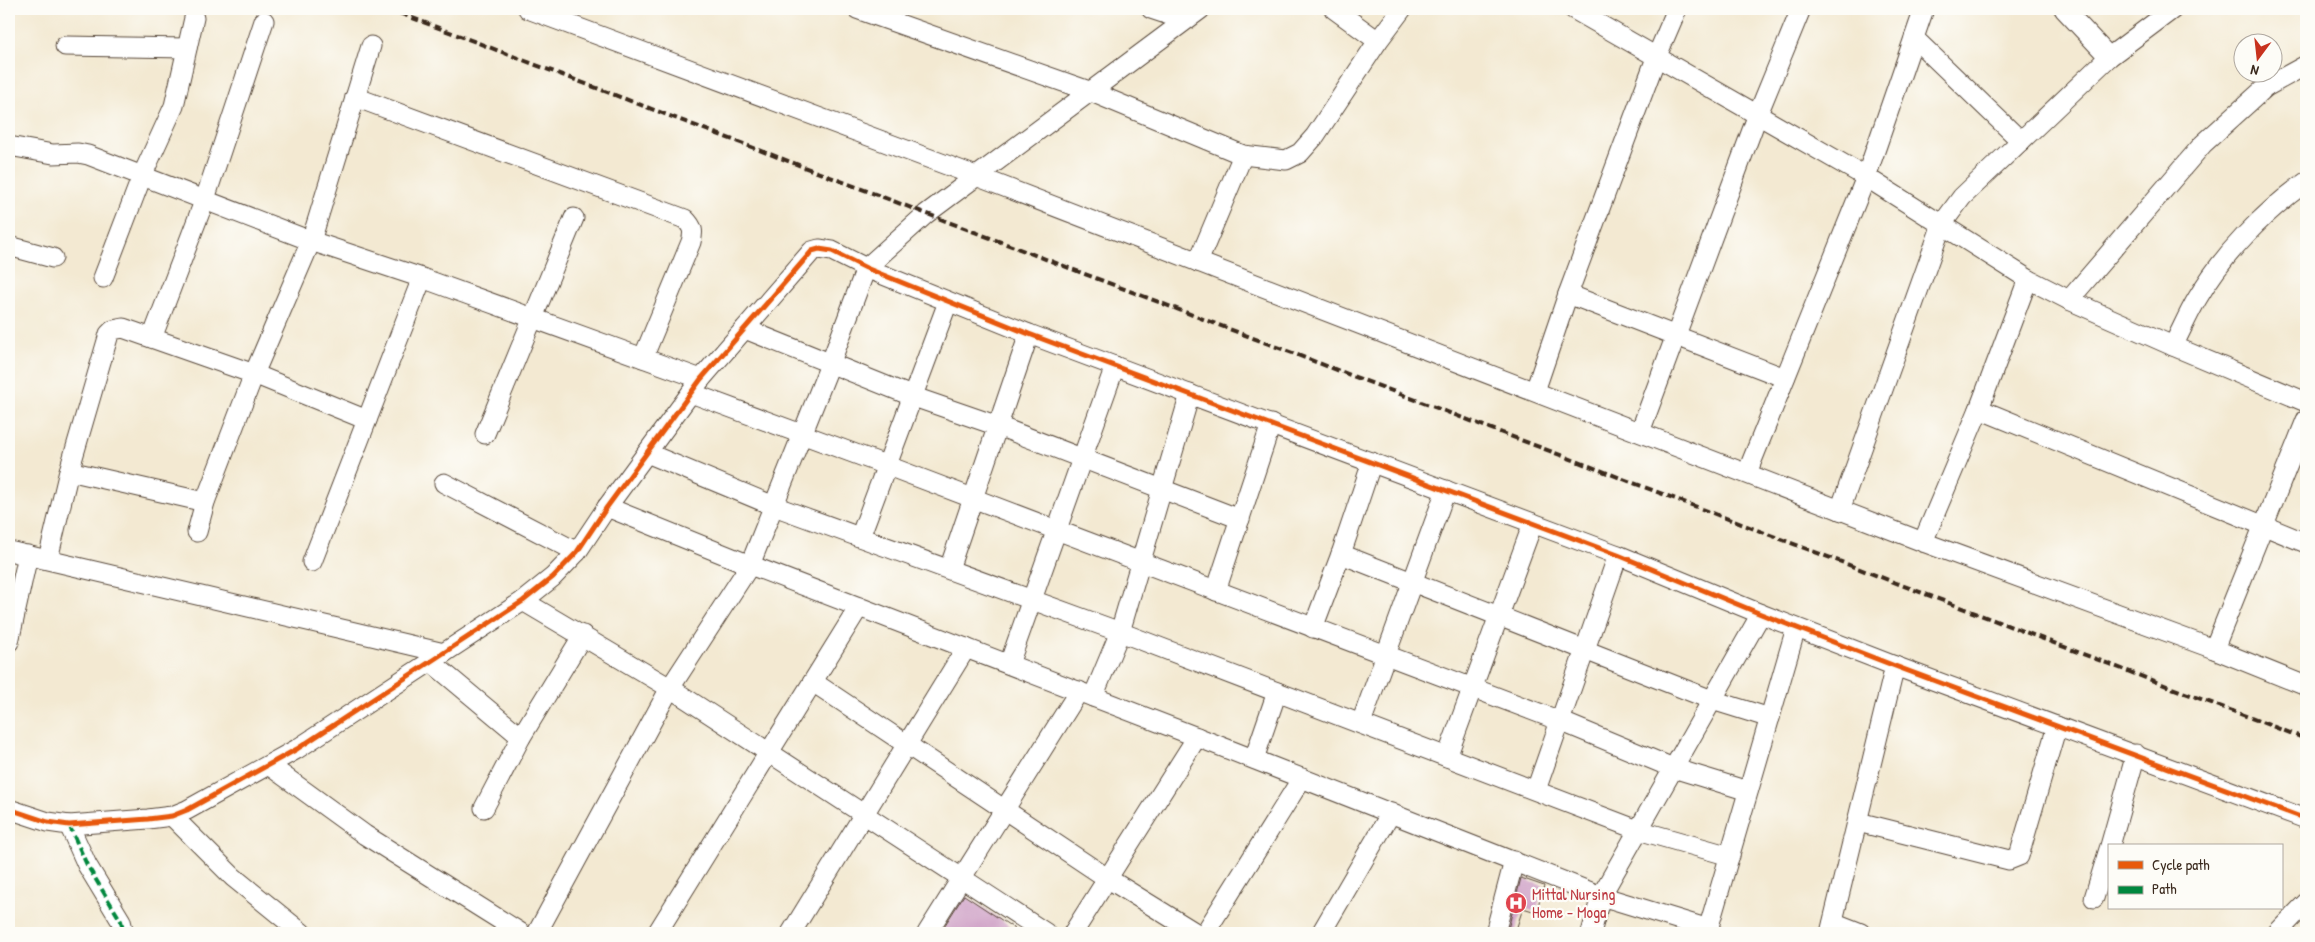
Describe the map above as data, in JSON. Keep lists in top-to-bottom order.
{
  "places": {
    "hospital": ["Mittal Nursing Home - Moga"]
  },
  "legend": ["Cycle path", "Path"],
  "north": "bottom"
}
